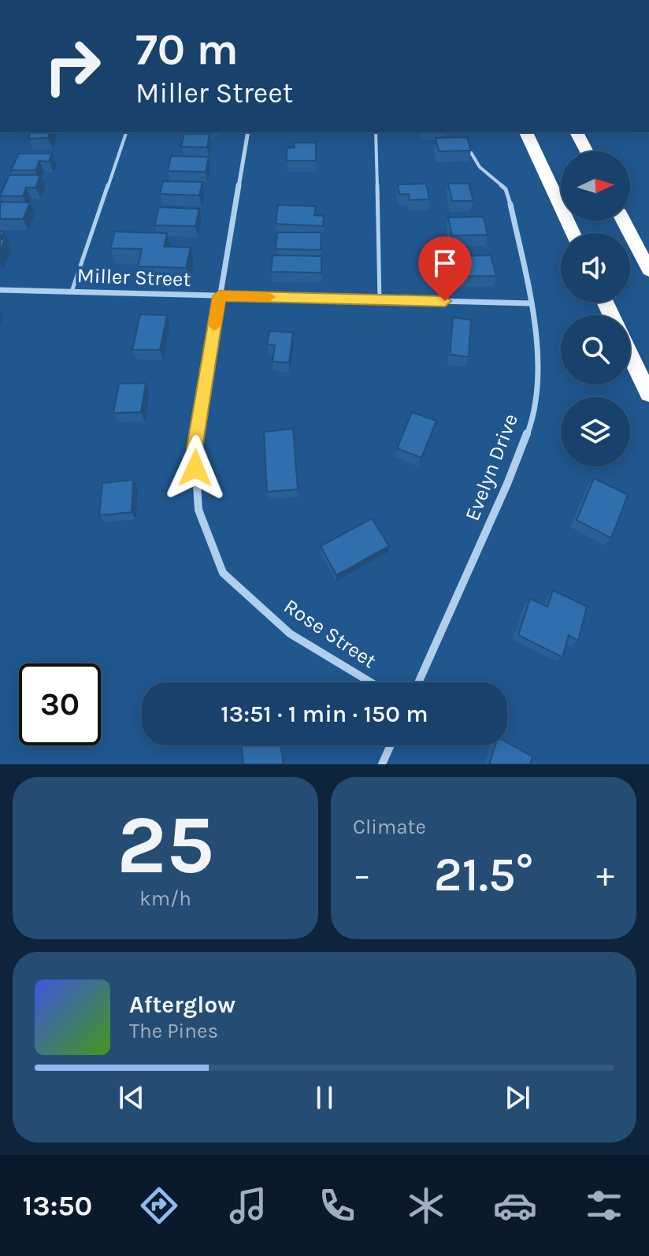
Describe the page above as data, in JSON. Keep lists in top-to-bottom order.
{
  "streets": {
    "street": ["Miller Street", "Evelyn Drive", "Rose Street"]
  },
  "crossings": [
    ["Miller Street", "Evelyn Drive"],
    ["Miller Street", "Rose Street"]
  ],
  "north": "right",
  "page": {
    "turn": ["70 m", "Miller Street"],
    "limit": "30",
    "trip": "13:51 · 1 min · 150 m",
    "tile": [
      ["25", "km/h"],
      "Climate"
    ],
    "heat": ["−", "21.5°", "+"],
    "song": ["Afterglow", "The Pines"],
    "tabs": "13:50"
  }
}
